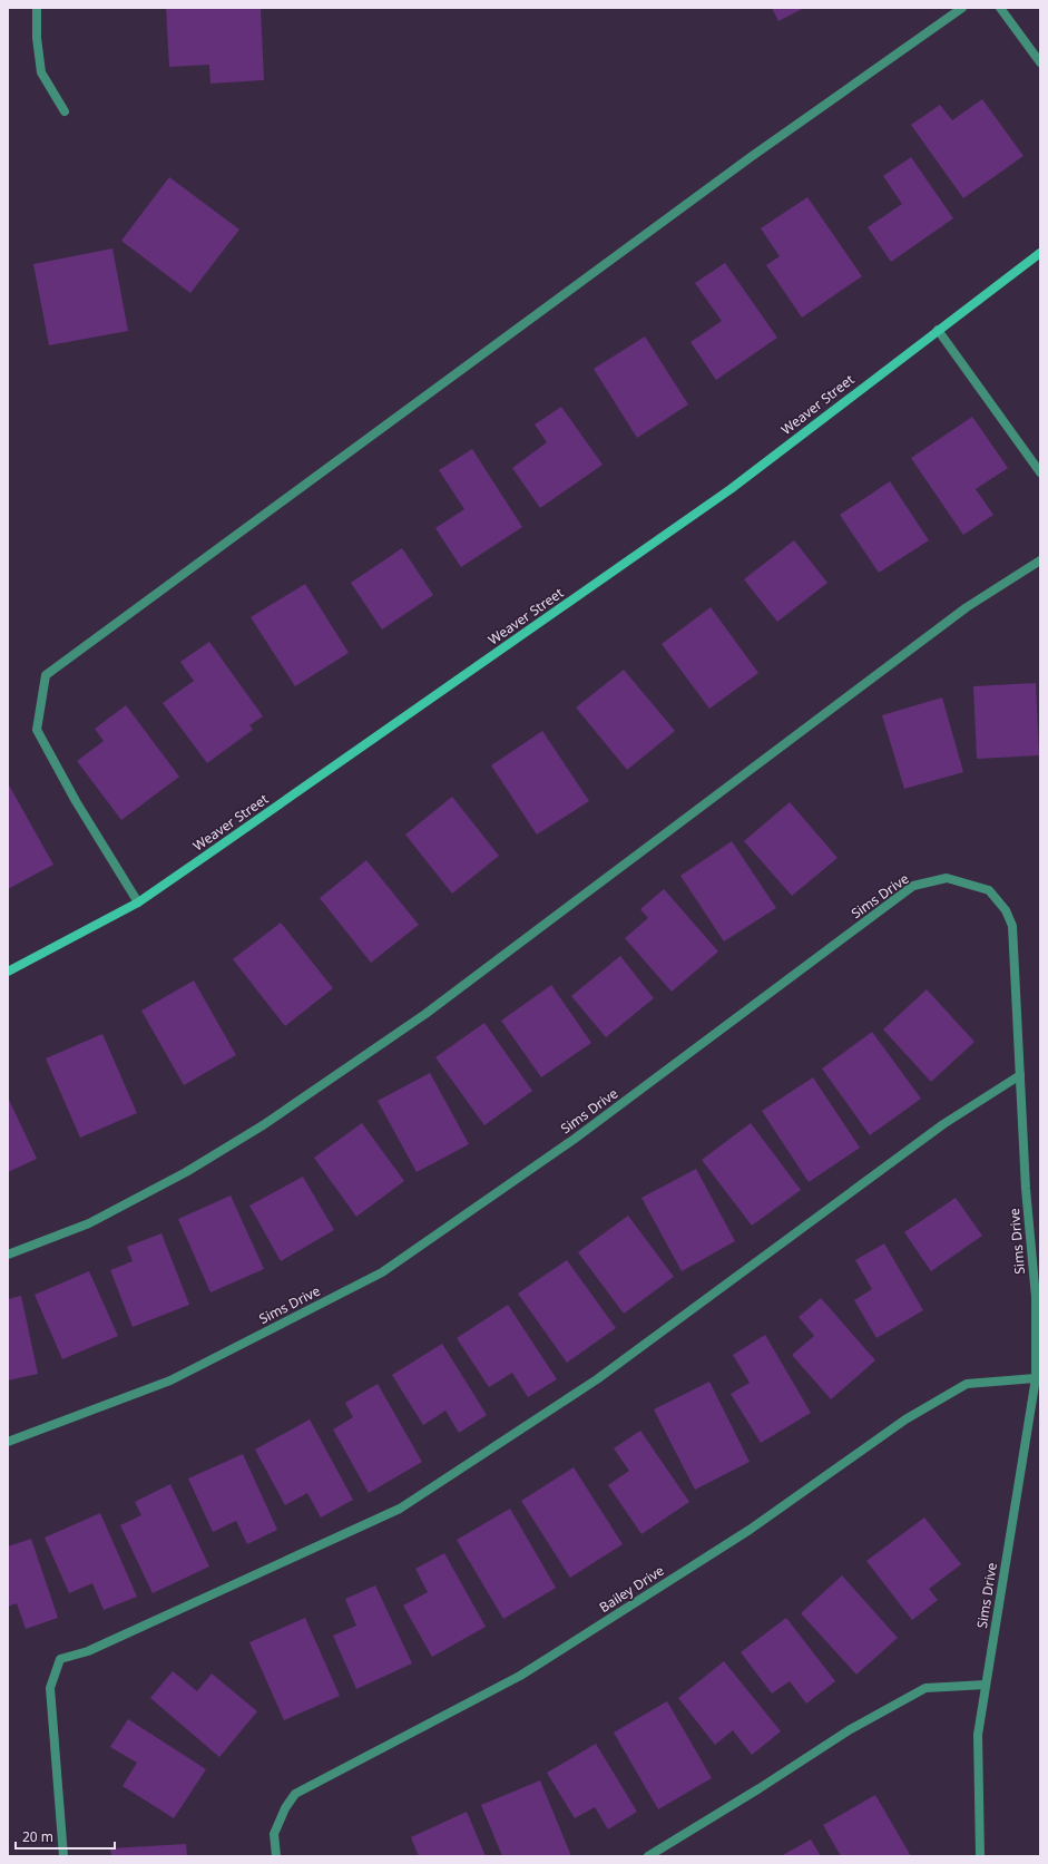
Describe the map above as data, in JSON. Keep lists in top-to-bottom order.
{
  "streets": {
    "street": ["Weaver Street", "Sims Drive", "Bailey Drive"]
  },
  "crossings": [
    ["Sims Drive", "Bailey Drive"]
  ],
  "scale_bar": "20 m"
}
